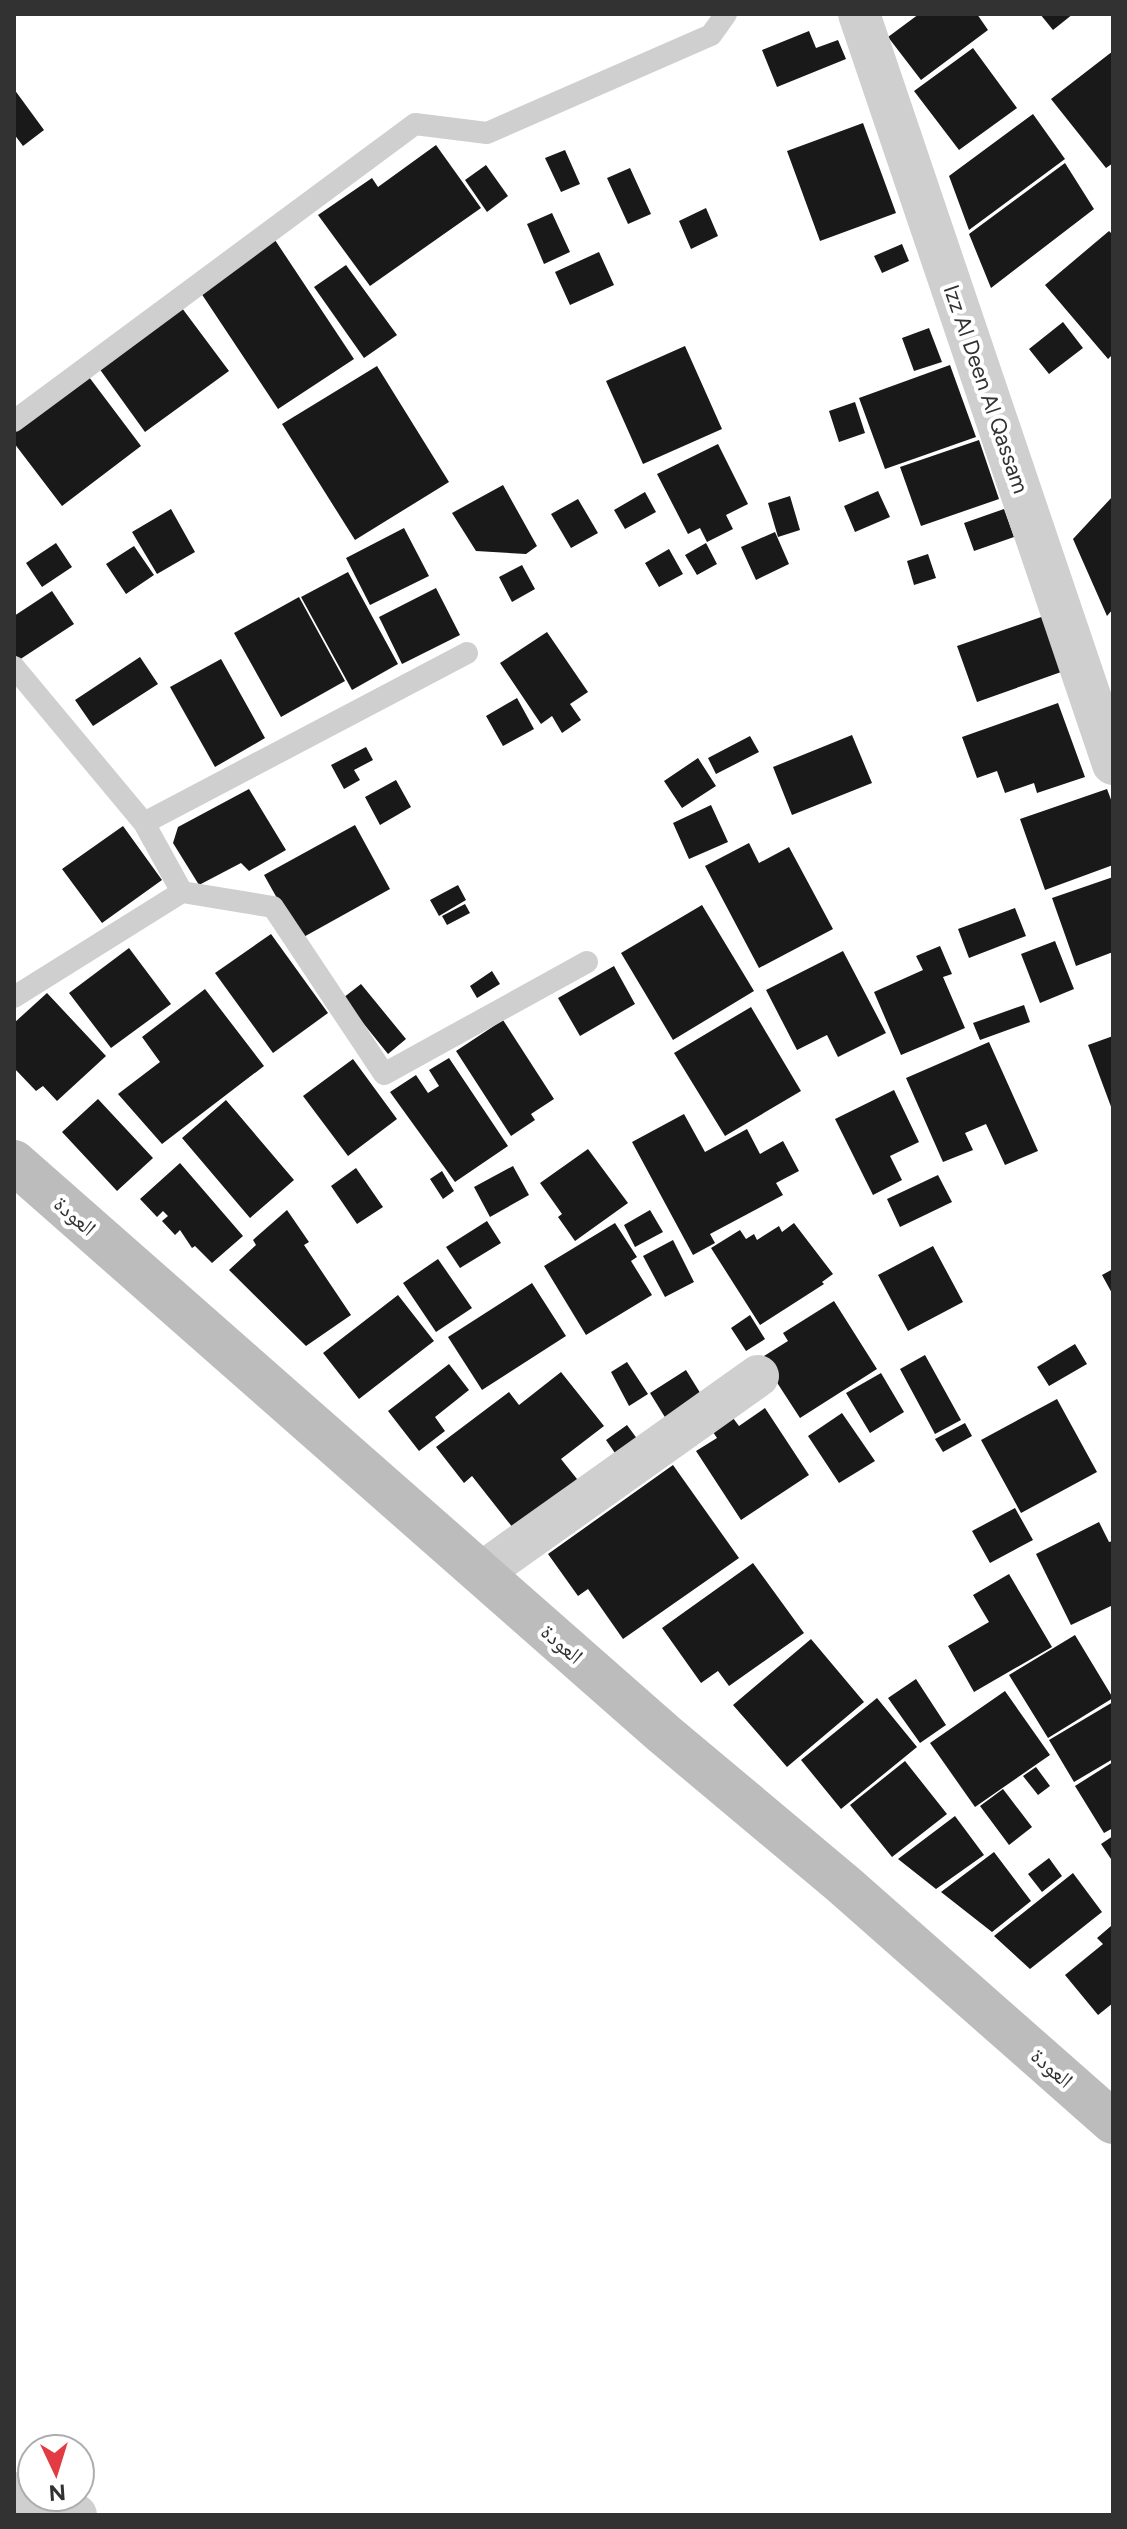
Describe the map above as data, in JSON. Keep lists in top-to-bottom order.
{
  "streets": {
    "main road": ["العودة"],
    "street": ["Izz Al Deen Al Qassam"]
  },
  "north": "bottom"
}
